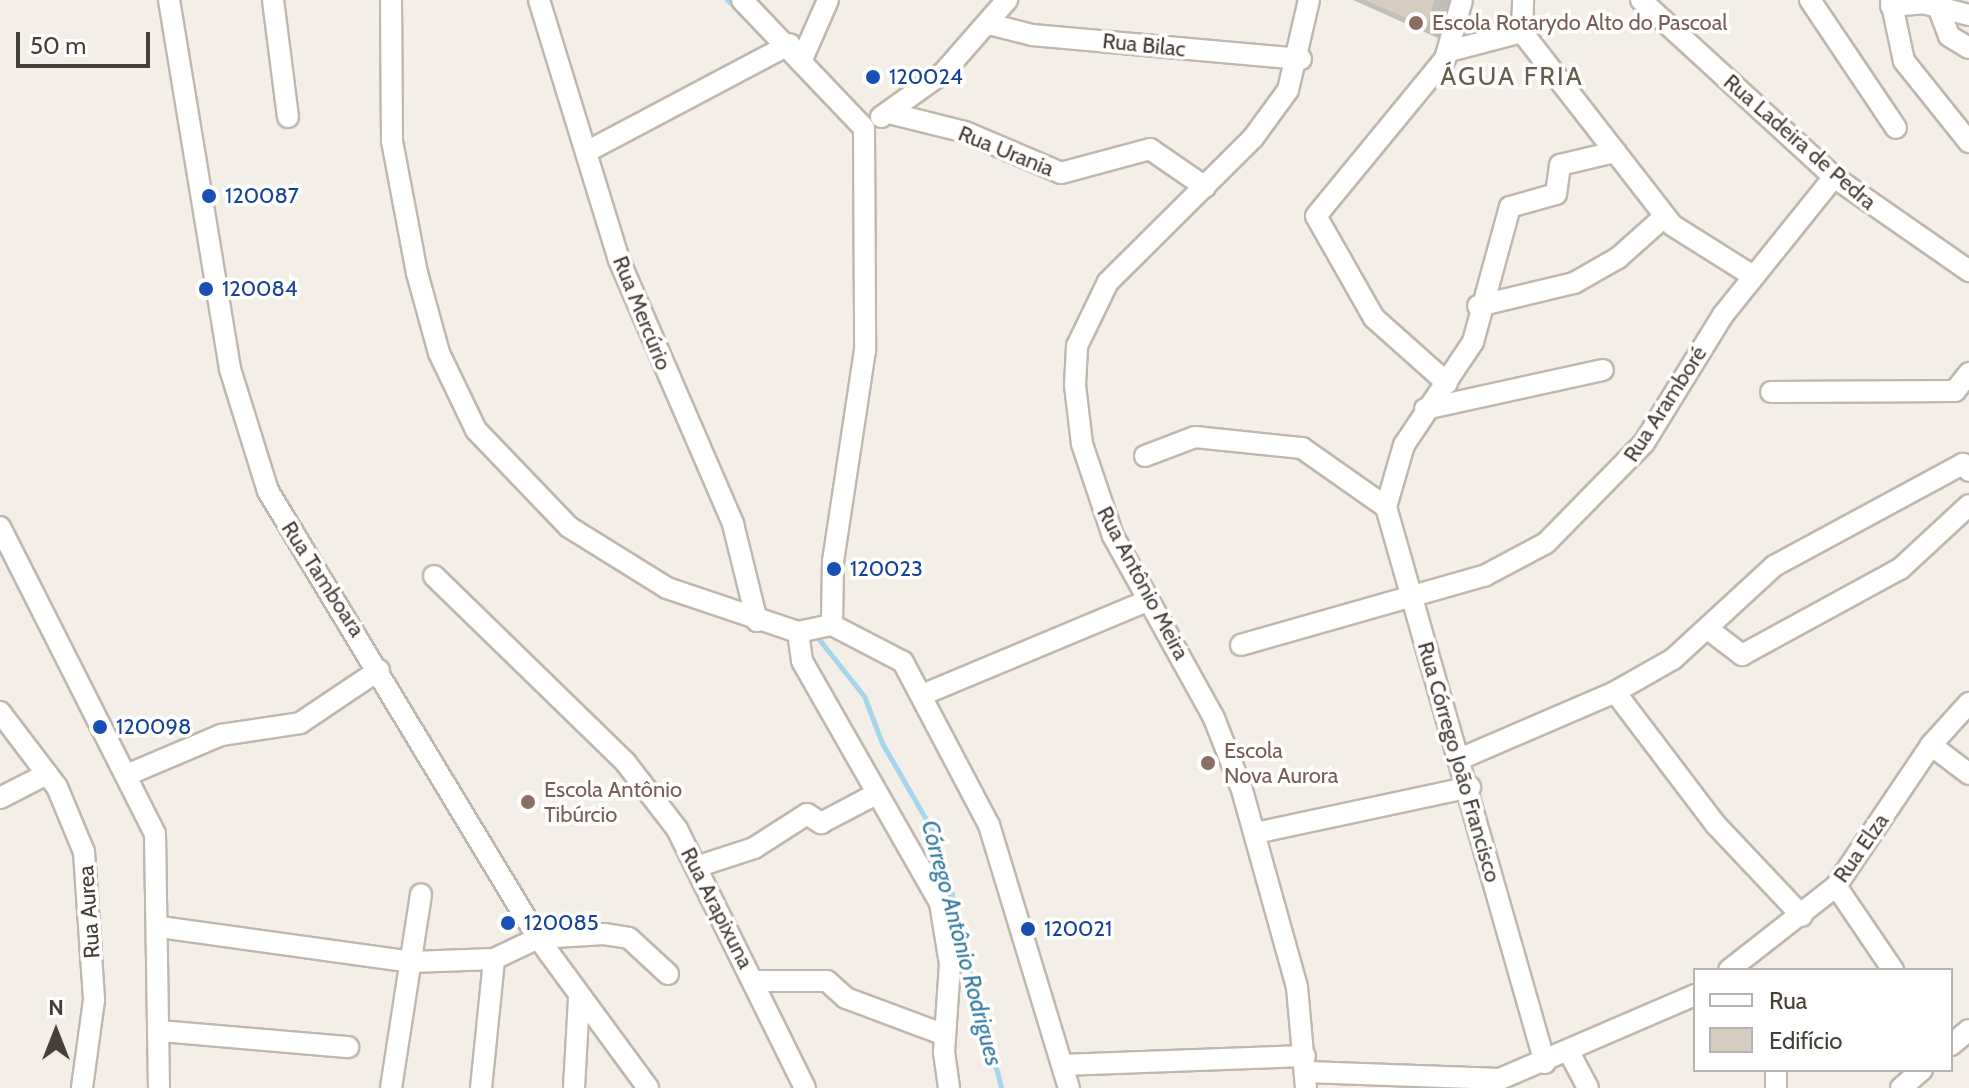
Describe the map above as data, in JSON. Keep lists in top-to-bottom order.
{
  "streets": {
    "street": [
      "Rua Bilac",
      "Rua Ladeira de Pedra",
      "Rua Urania",
      "Rua Mercúrio",
      "Rua Aramboré",
      "Rua Tamboara",
      "Rua Antônio Meira",
      "Rua Córrego João Francisco",
      "Rua Elza",
      "Rua Arapixuna",
      "Rua Aurea"
    ]
  },
  "crossings": [
    ["Rua Bilac", "Rua Antônio Meira"],
    ["Rua Ladeira de Pedra", "Rua Aramboré"],
    ["Rua Urania", "Rua Antônio Meira"],
    ["Rua Aramboré", "Rua Córrego João Francisco"]
  ],
  "districts": ["ÁGUA FRIA"],
  "water": ["Córrego Antônio Rodrigues"],
  "places": [
    "Escola Rotarydo Alto do Pascoal",
    "120024",
    "120087",
    "120084",
    "120023",
    "120098",
    "Escola Nova Aurora",
    "Escola Antônio Tibúrcio",
    "120085",
    "120021"
  ],
  "legend": ["Rua", "Edifício"],
  "scale_bar": "50 m",
  "north": "top"
}
